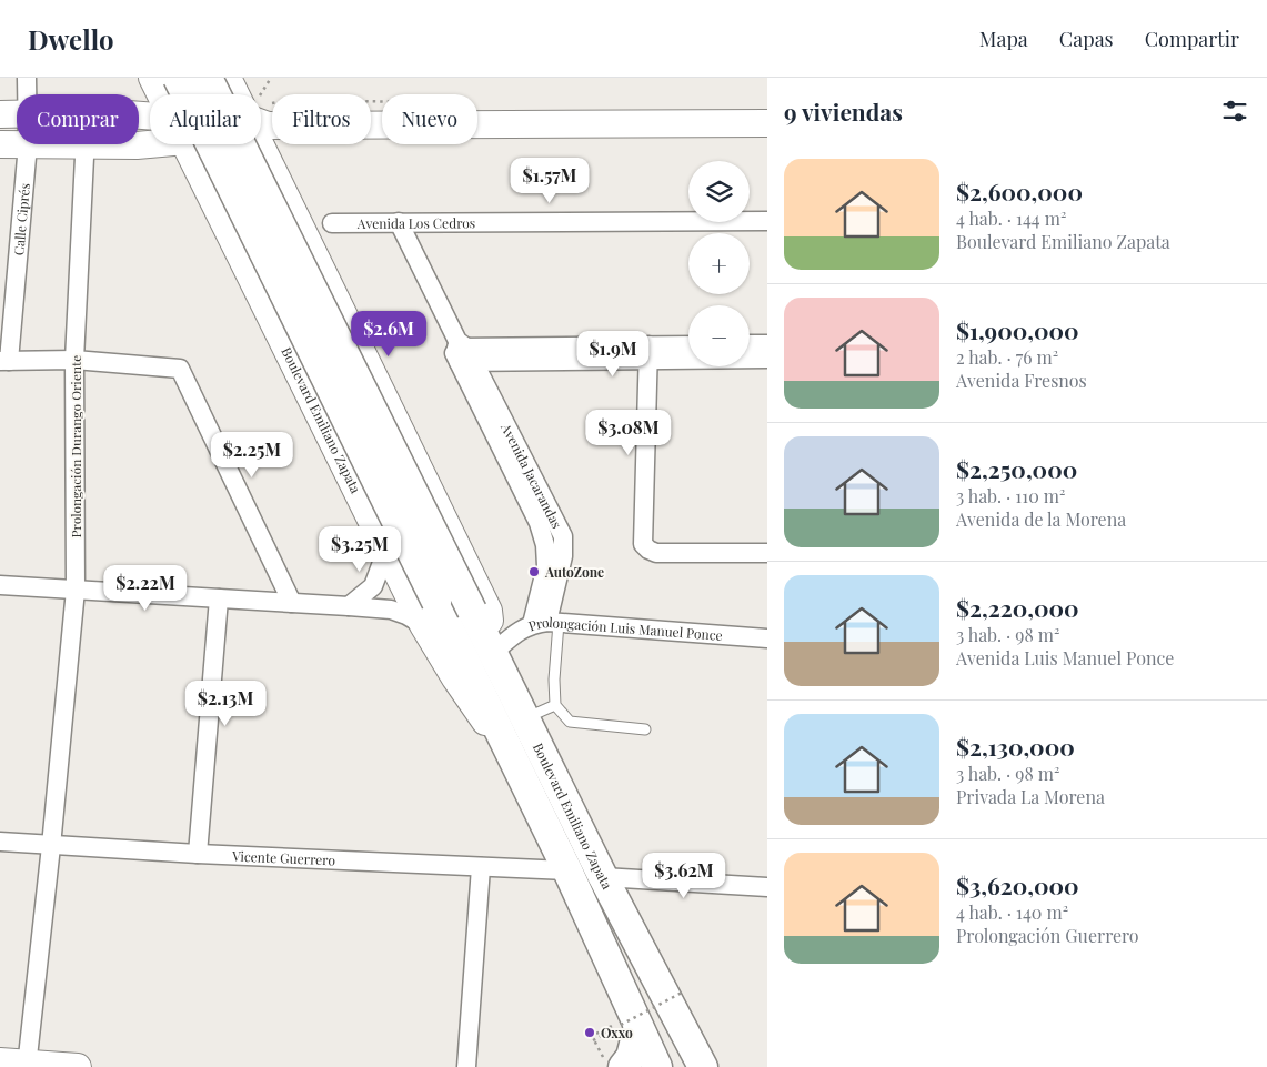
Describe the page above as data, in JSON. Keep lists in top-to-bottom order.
{
  "streets": {
    "main road": ["Boulevard Emiliano Zapata"],
    "street": [
      "Calle Ciprés",
      "Avenida Los Cedros",
      "Prolongación Durango Oriente",
      "Avenida Jacarandas",
      "Prolongación Luis Manuel Ponce",
      "Vicente Guerrero"
    ]
  },
  "crossings": [
    ["Avenida Los Cedros", "Avenida Jacarandas"],
    ["Boulevard Emiliano Zapata", "Prolongación Luis Manuel Ponce"],
    ["Boulevard Emiliano Zapata", "Vicente Guerrero"],
    ["Prolongación Durango Oriente", "Vicente Guerrero"],
    ["Avenida Jacarandas", "Prolongación Luis Manuel Ponce"]
  ],
  "places": ["AutoZone", "Oxxo"],
  "page": {
    "header": "Dwello",
    "nav": ["Mapa", "Capas", "Compartir"],
    "heading": "9 viviendas",
    "chip": [
      "Comprar",
      "Alquilar",
      "Filtros",
      "Nuevo"
    ],
    "list": [
      {
        "name": "$2,600,000",
        "note": "4 hab. · 144 m² · Boulevard Emiliano Zapata"
      },
      {
        "name": "$1,900,000",
        "note": "2 hab. · 76 m² · Avenida Fresnos"
      },
      {
        "name": "$2,250,000",
        "note": "3 hab. · 110 m² · Avenida de la Morena"
      },
      {
        "name": "$2,220,000",
        "note": "3 hab. · 98 m² · Avenida Luis Manuel Ponce"
      },
      {
        "name": "$2,130,000",
        "note": "3 hab. · 98 m² · Privada La Morena"
      },
      {
        "name": "$3,620,000",
        "note": "4 hab. · 140 m² · Prolongación Guerrero"
      }
    ],
    "price": [
      "$1.57M",
      "$2.6M",
      "$1.9M",
      "$3.08M",
      "$2.25M",
      "$3.25M",
      "$2.22M",
      "$2.13M",
      "$3.62M"
    ],
    "map_buttons": ["+", "−"]
  }
}
